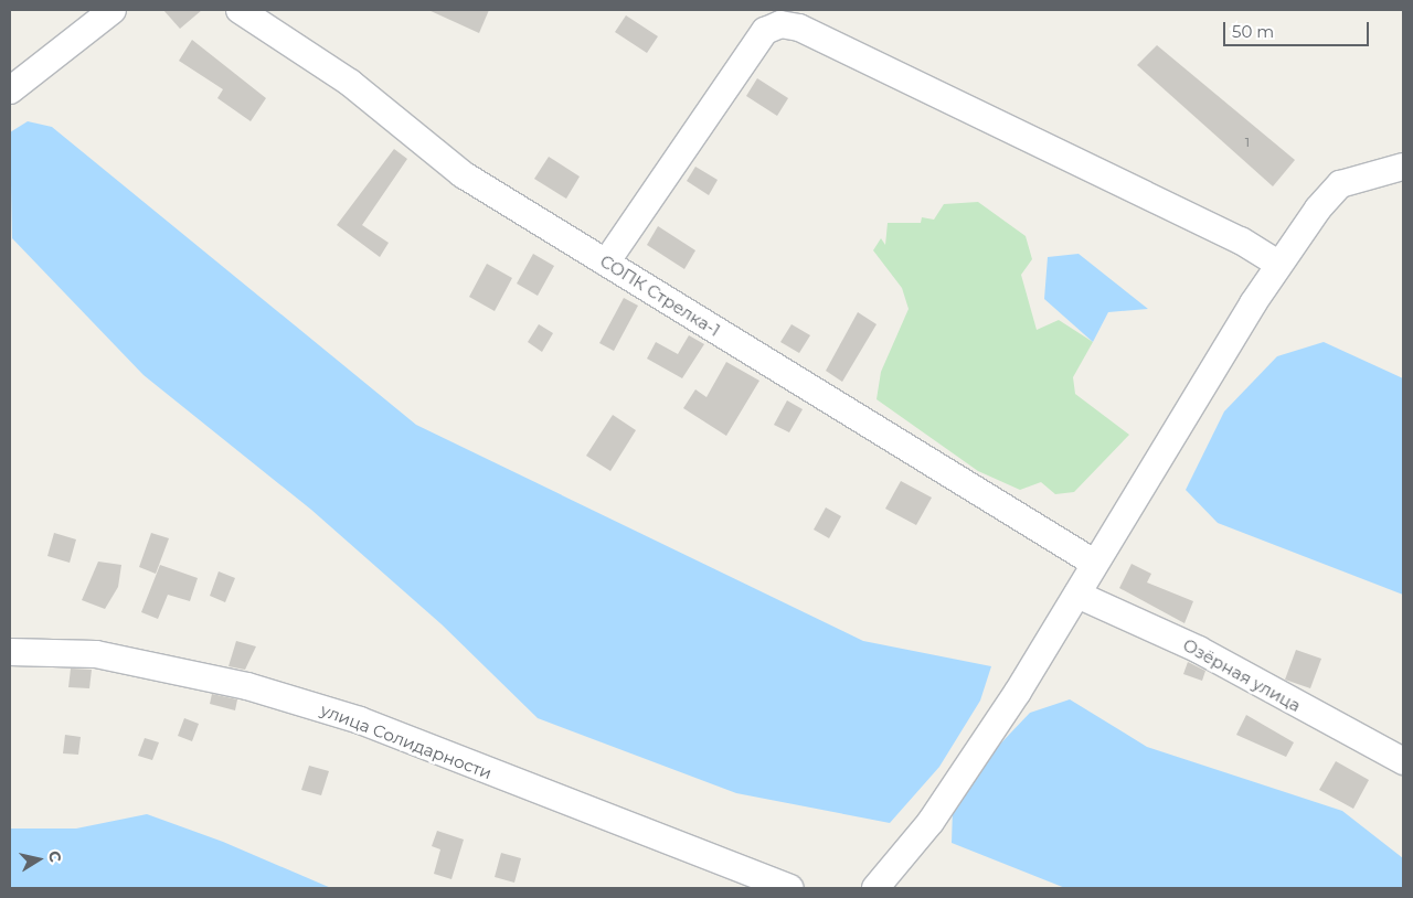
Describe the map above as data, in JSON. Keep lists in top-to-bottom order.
{
  "streets": {
    "street": ["СОПК Стрелка-1", "Озёрная улица", "улица Солидарности"]
  },
  "house_numbers": ["1"],
  "scale_bar": "50 m",
  "north": "right"
}
